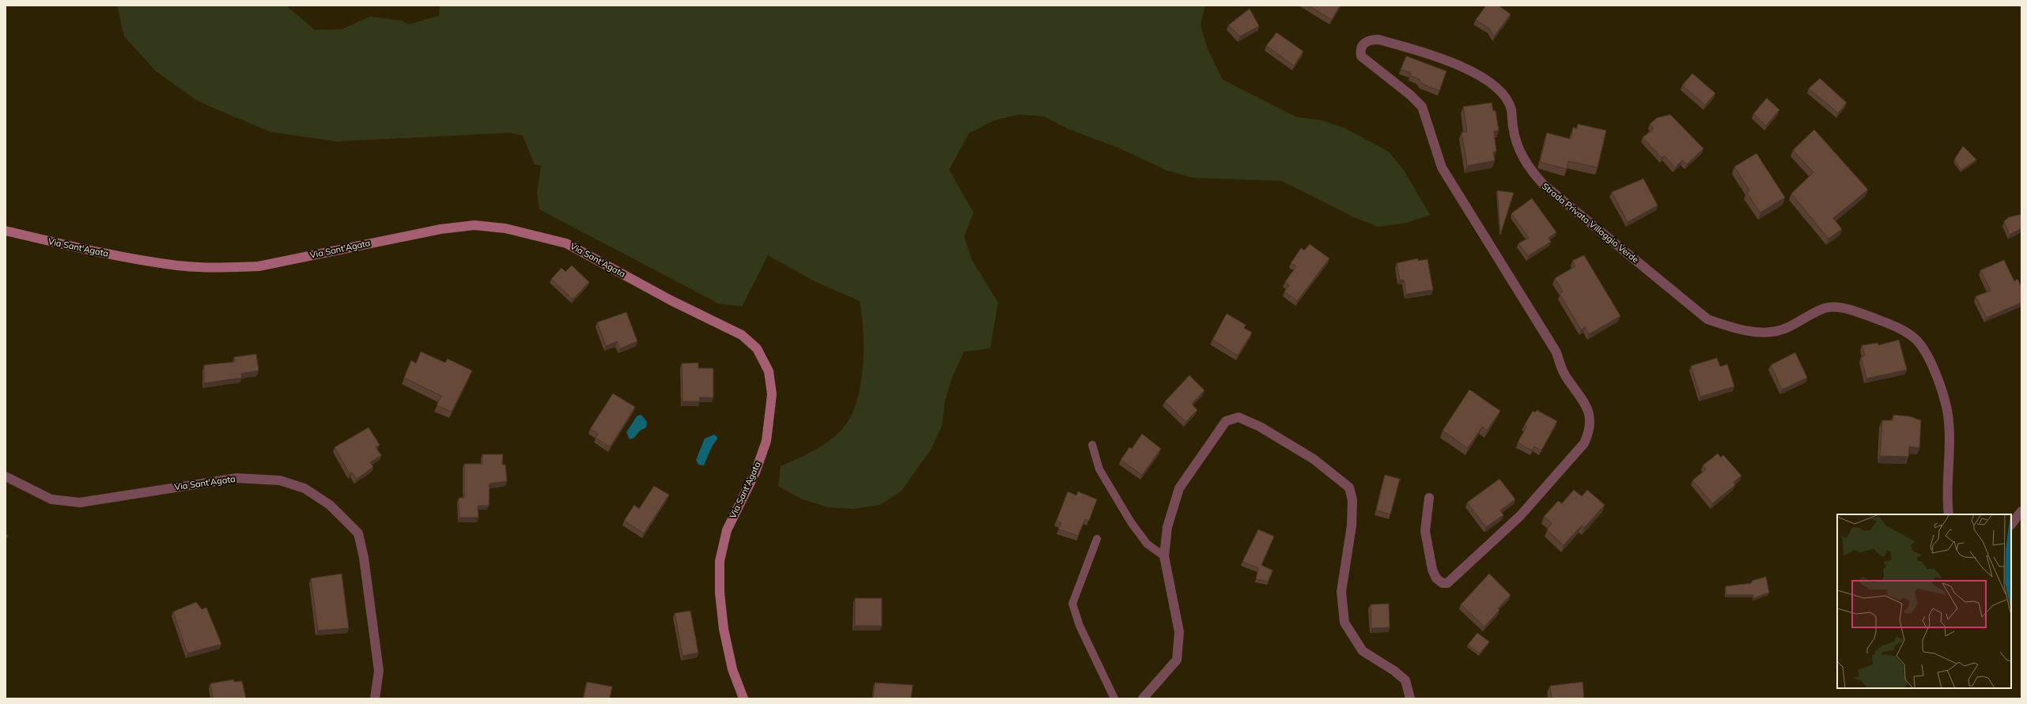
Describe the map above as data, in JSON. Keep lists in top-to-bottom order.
{
  "streets": {
    "street": ["Strada Privata Villaggio Verde", "Via Sant'Agata"]
  }
}
